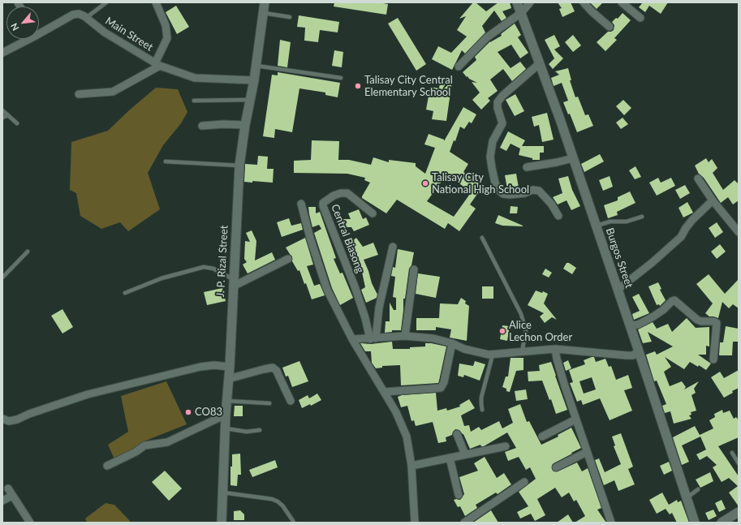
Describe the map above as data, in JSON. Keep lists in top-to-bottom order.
{
  "streets": {
    "street": [
      "Main Street",
      "Central Biasong",
      "Burgos Street",
      "J. P. Rizal Street"
    ]
  },
  "crossings": [
    ["Main Street", "J. P. Rizal Street"]
  ],
  "places": [
    "Talisay City Central Elementary School",
    "Talisay City National High School",
    "Alice Lechon Order",
    "CO83"
  ],
  "north": "bottom left"
}
